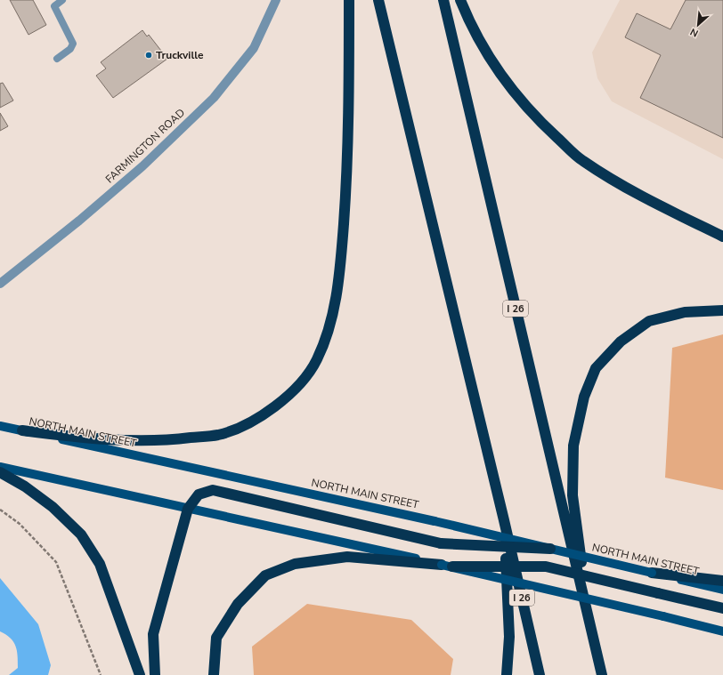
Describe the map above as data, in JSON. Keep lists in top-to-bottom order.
{
  "streets": {
    "highway": ["I 26"],
    "main road": ["NORTH MAIN STREET"],
    "street": ["FARMINGTON ROAD"]
  },
  "places": ["Truckville"],
  "north": "bottom left"
}
